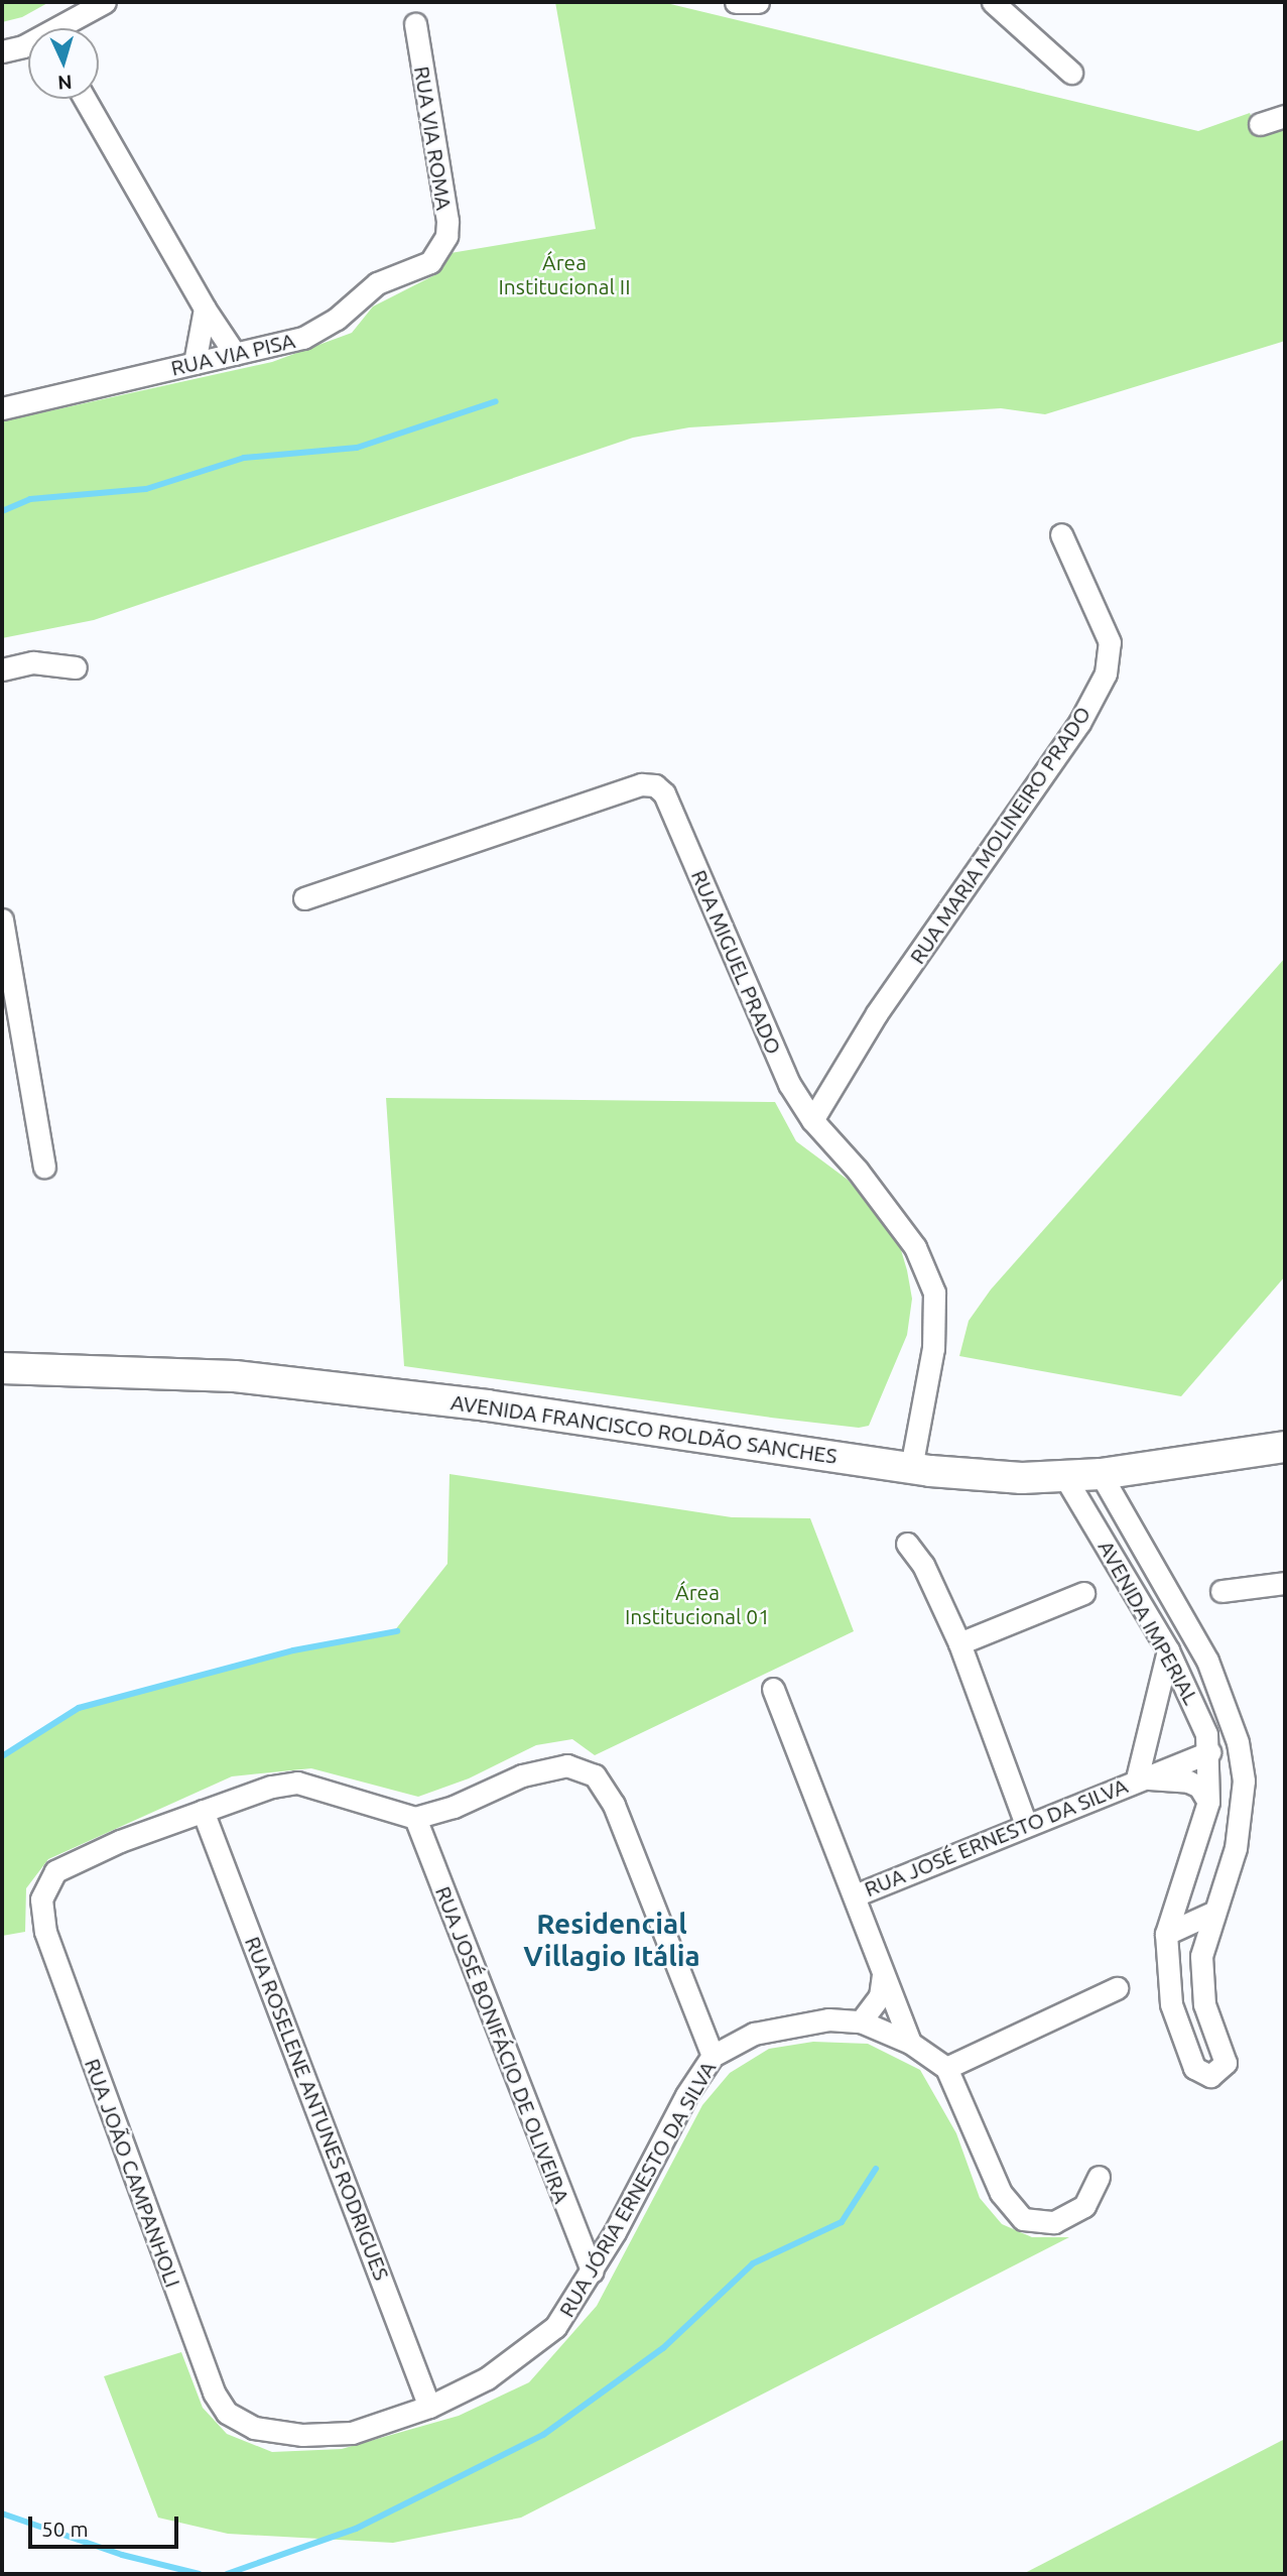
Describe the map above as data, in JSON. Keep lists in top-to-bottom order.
{
  "streets": {
    "street": [
      "RUA VIA ROMA",
      "RUA VIA PISA",
      "RUA MARIA MOLINEIRO PRADO",
      "RUA MIGUEL PRADO",
      "AVENIDA FRANCISCO ROLDÃO SANCHES",
      "AVENIDA IMPERIAL",
      "RUA JOSÉ ERNESTO DA SILVA",
      "RUA JOSÉ BONIFÁCIO DE OLIVEIRA",
      "RUA ROSELENE ANTUNES RODRIGUES",
      "RUA JOÃO CAMPANHOLI",
      "RUA JÓRIA ERNESTO DA SILVA"
    ]
  },
  "crossings": [
    ["RUA VIA ROMA", "RUA VIA PISA"],
    ["RUA MARIA MOLINEIRO PRADO", "RUA MIGUEL PRADO"],
    ["RUA MIGUEL PRADO", "AVENIDA FRANCISCO ROLDÃO SANCHES"],
    ["AVENIDA FRANCISCO ROLDÃO SANCHES", "AVENIDA IMPERIAL"],
    ["AVENIDA IMPERIAL", "RUA JOSÉ ERNESTO DA SILVA"],
    ["RUA JOSÉ BONIFÁCIO DE OLIVEIRA", "RUA JÓRIA ERNESTO DA SILVA"],
    ["RUA ROSELENE ANTUNES RODRIGUES", "RUA JOÃO CAMPANHOLI"],
    ["RUA ROSELENE ANTUNES RODRIGUES", "RUA JÓRIA ERNESTO DA SILVA"],
    ["RUA JOÃO CAMPANHOLI", "RUA JÓRIA ERNESTO DA SILVA"]
  ],
  "districts": ["Residencial Villagio Itália"],
  "parks": ["Área Institucional II", "Área Institucional 01"],
  "scale_bar": "50 m",
  "north": "bottom"
}
